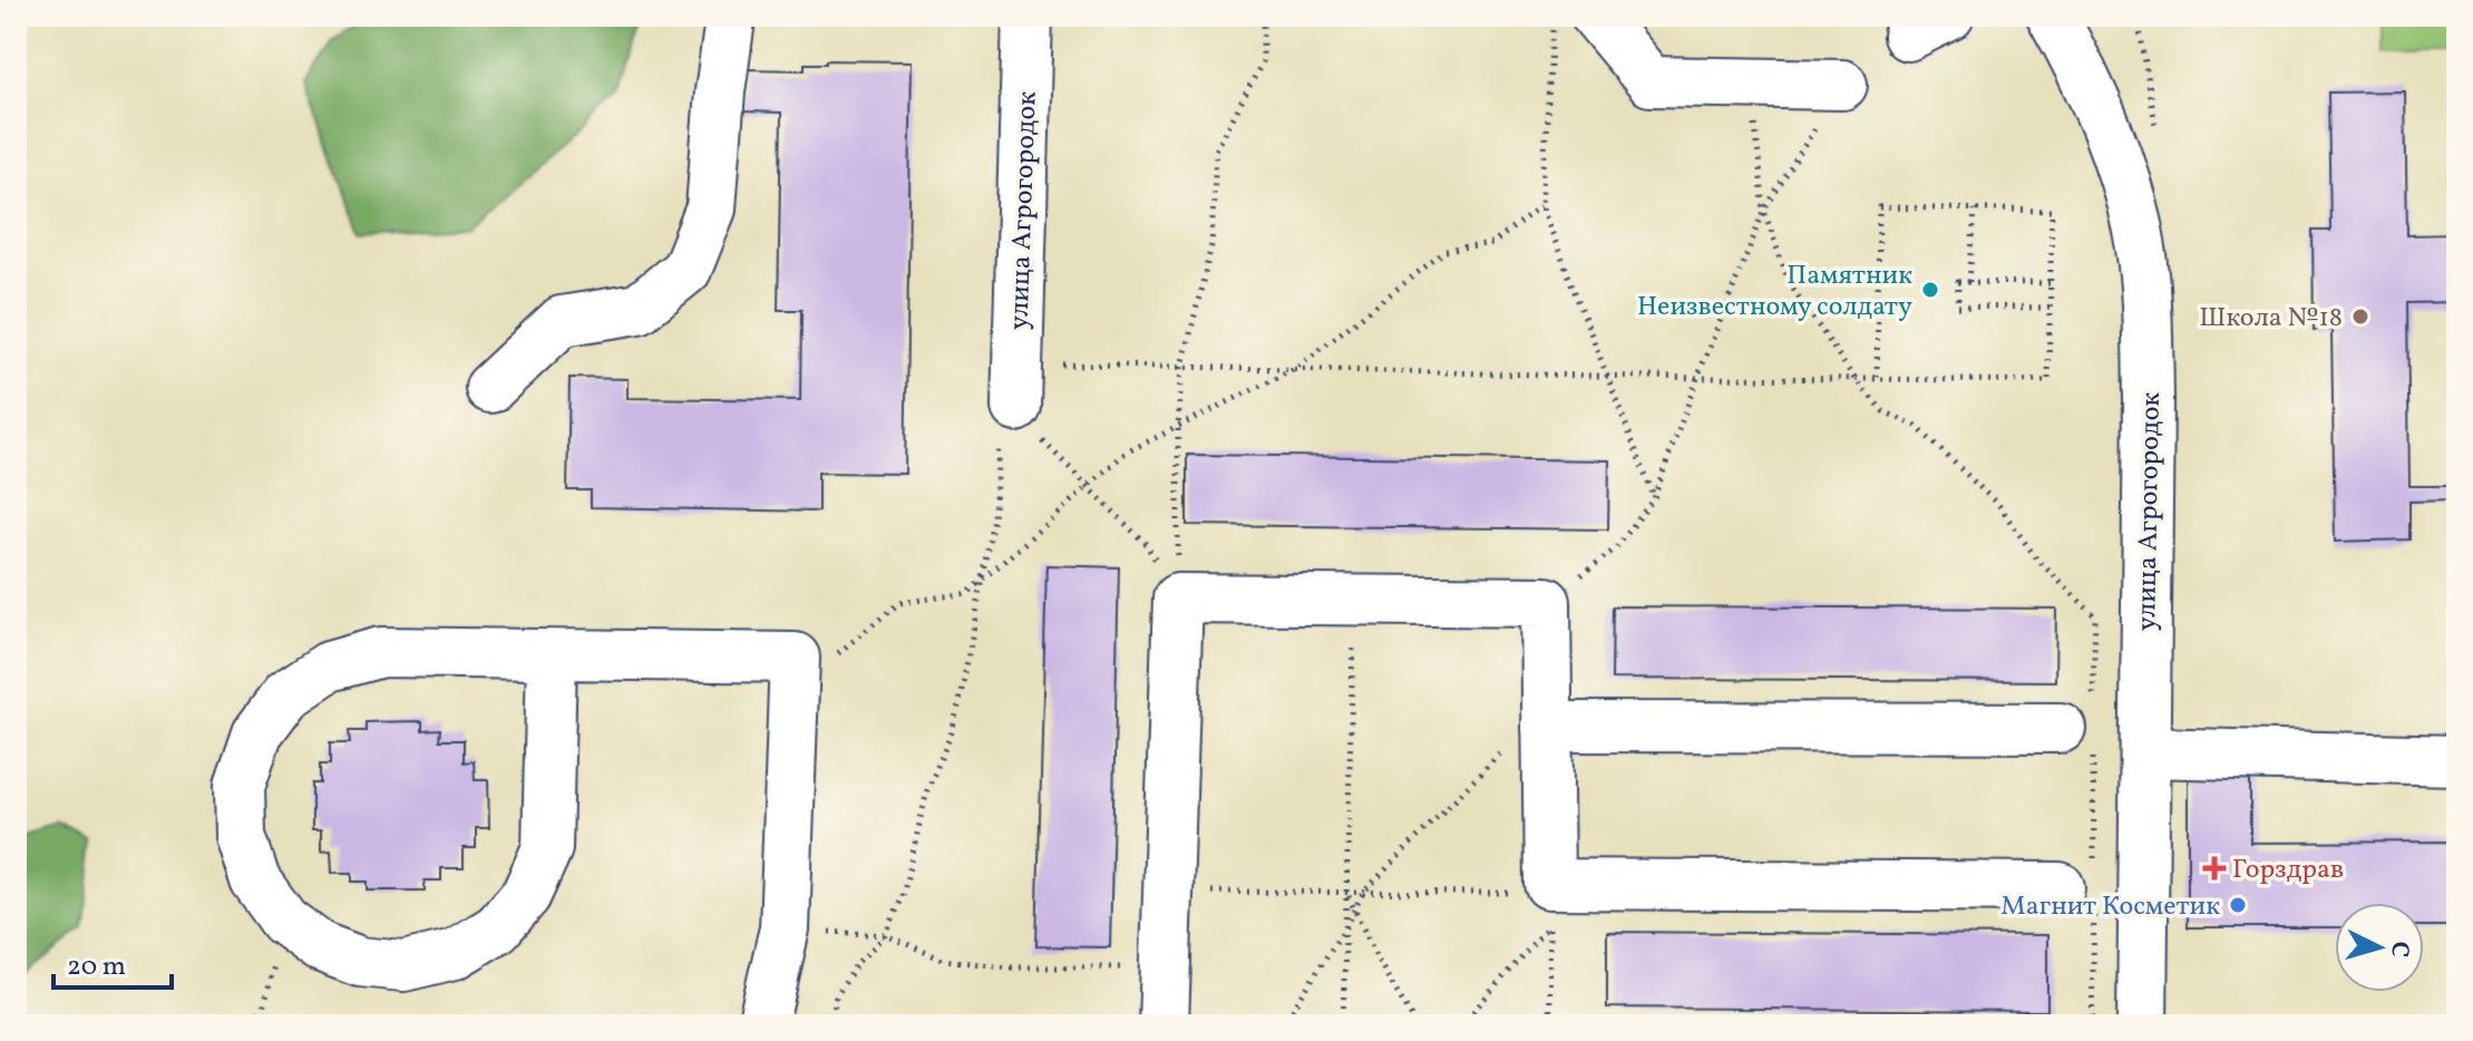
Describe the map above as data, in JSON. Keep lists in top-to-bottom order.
{
  "streets": {
    "street": ["улица Агрогородок"]
  },
  "places": {
    "other": ["Памятник Неизвестному солдату", "Школа №18", "Магнит Косметик"],
    "health": ["Горздрав"]
  },
  "scale_bar": "20 m",
  "north": "right"
}
